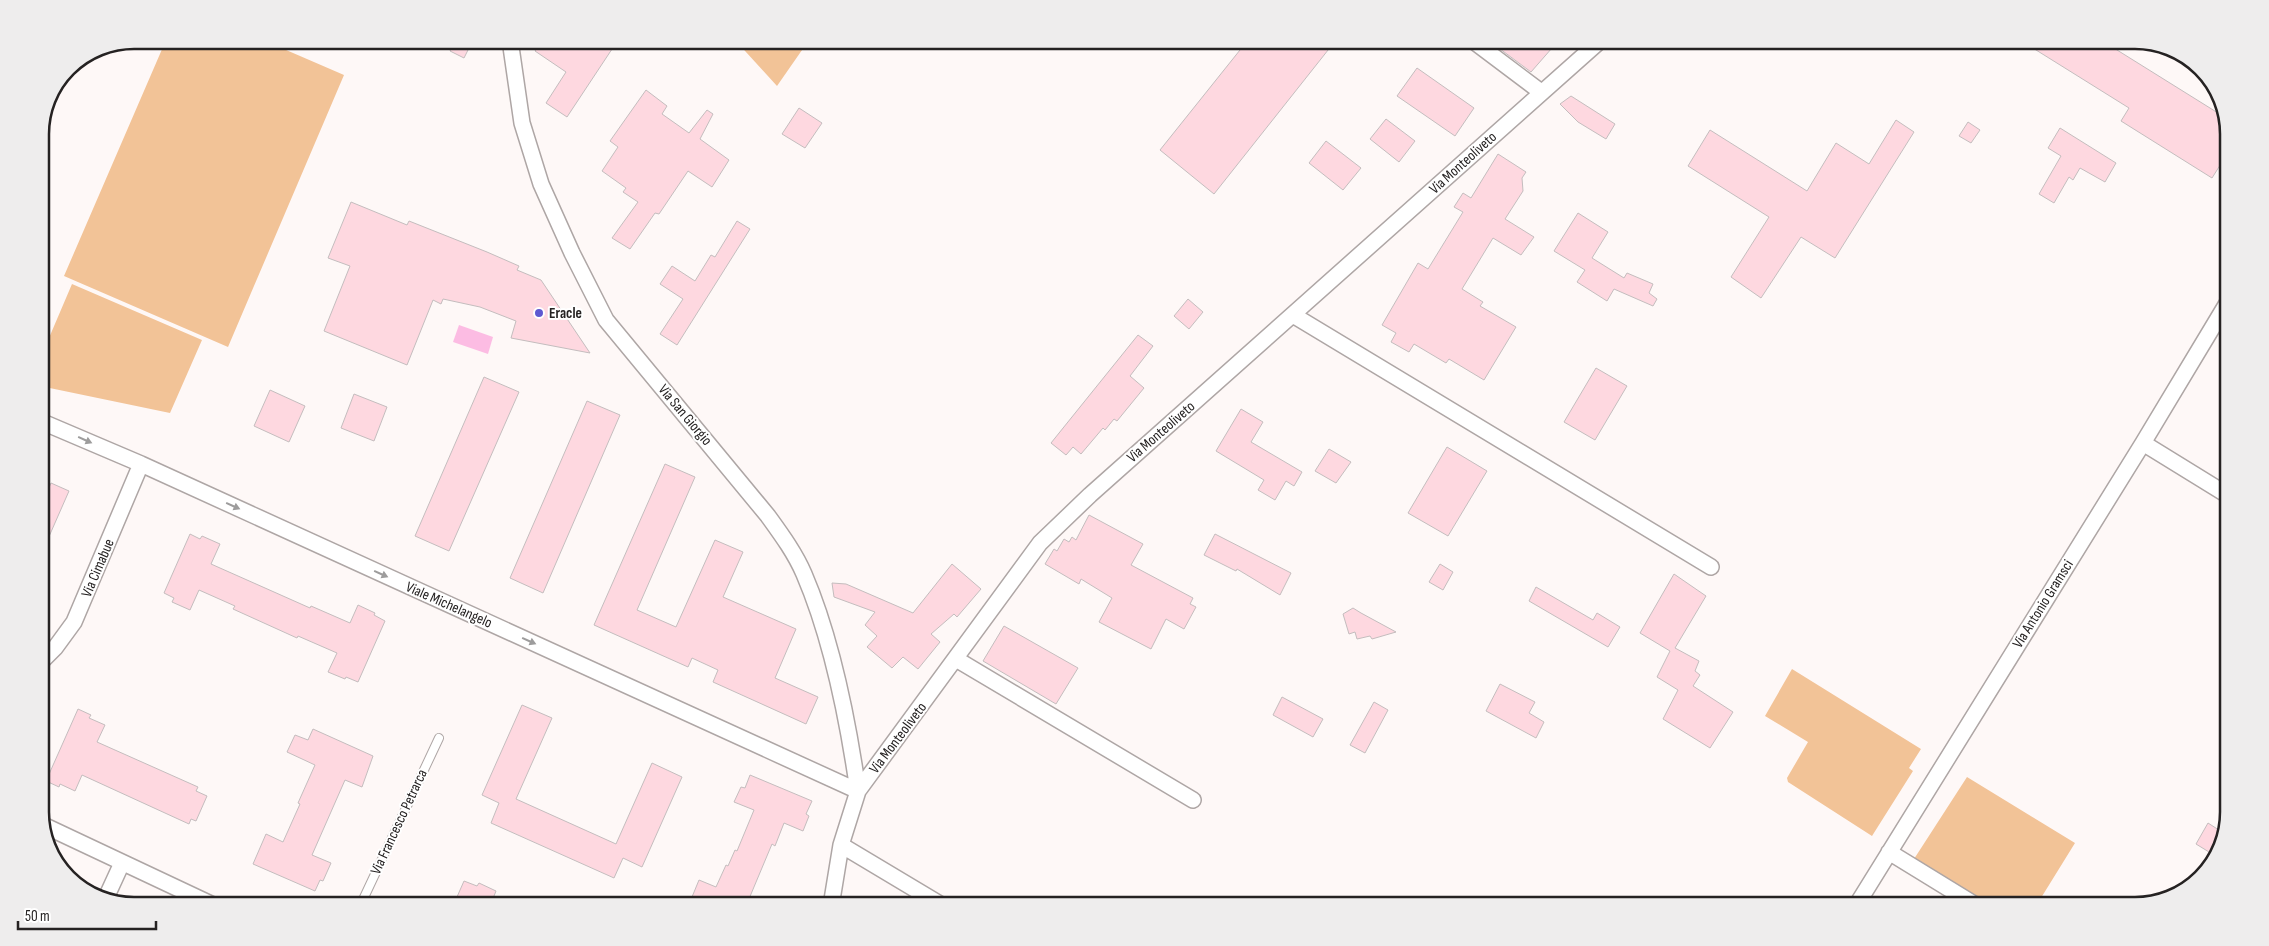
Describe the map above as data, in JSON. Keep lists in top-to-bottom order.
{
  "streets": {
    "street": [
      "Via Monteoliveto",
      "Via San Giorgio",
      "Via Cimabue",
      "Via Antonio Gramsci",
      "Viale Michelangelo"
    ],
    "lane": ["Via Francesco Petrarca"]
  },
  "crossings": [
    ["Via Monteoliveto", "Via San Giorgio"],
    ["Via Monteoliveto", "Viale Michelangelo"],
    ["Via San Giorgio", "Viale Michelangelo"],
    ["Via Cimabue", "Viale Michelangelo"]
  ],
  "one_way": ["Viale Michelangelo"],
  "places": ["Eracle"],
  "scale_bar": "50 m"
}
